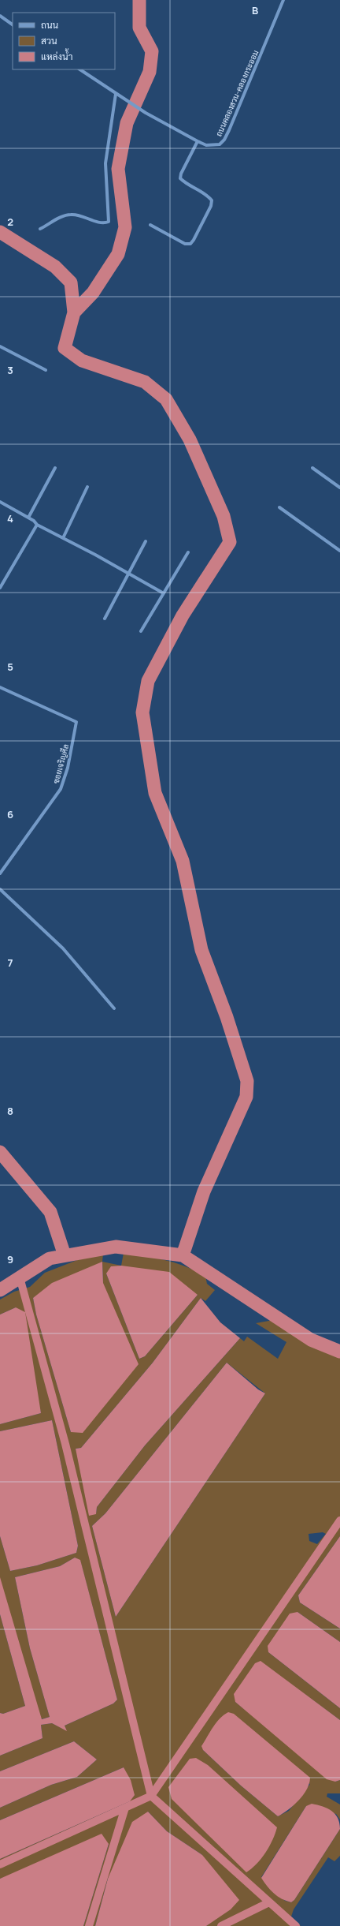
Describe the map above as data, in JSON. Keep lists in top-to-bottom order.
{
  "streets": {
    "street": ["ถนนคลองสวน-คลองกระออม", "ซอยเจริญศีล"]
  },
  "legend": ["ถนน", "สวน", "แหล่งน้ำ"],
  "grid": {
    "columns": ["B"],
    "rows": [
      "2",
      "3",
      "4",
      "5",
      "6",
      "7",
      "8",
      "9"
    ]
  }
}
